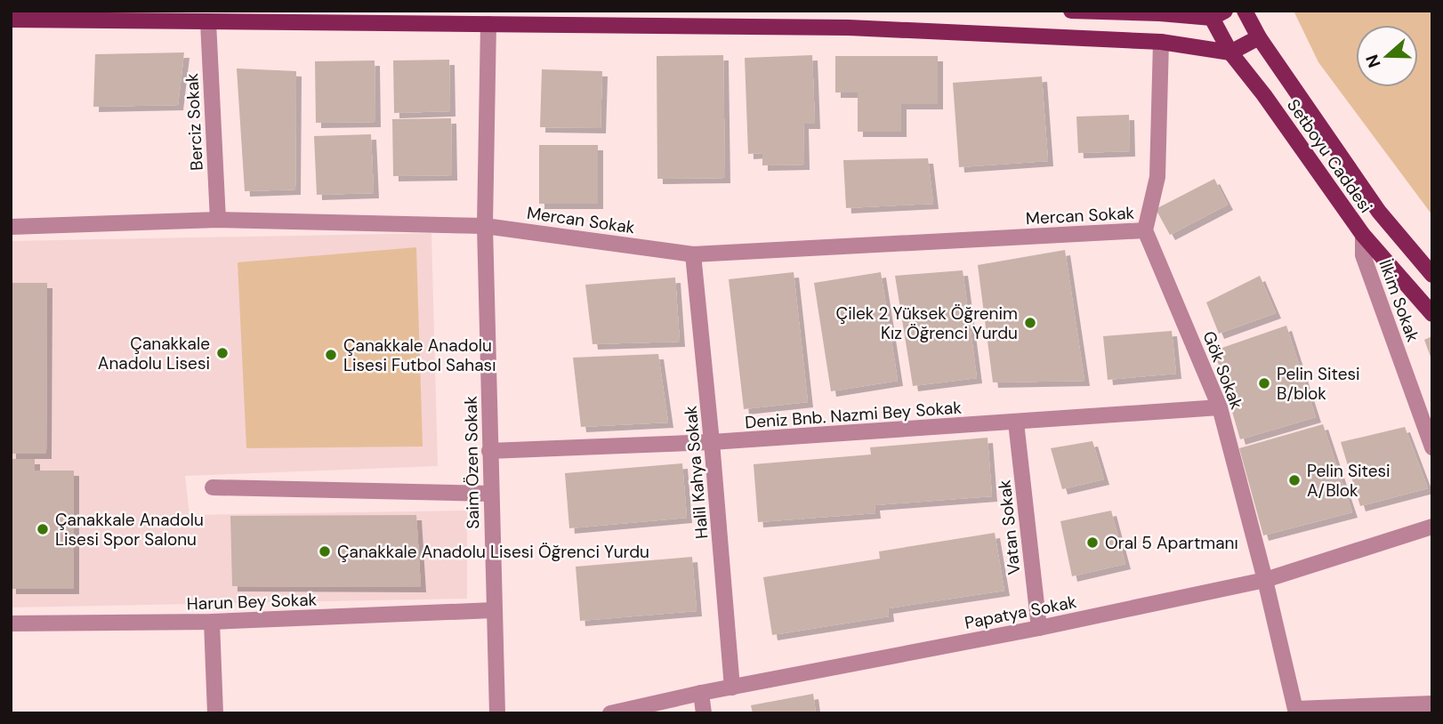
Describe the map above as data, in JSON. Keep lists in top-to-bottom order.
{
  "streets": {
    "main road": ["Setboyu Caddesi"],
    "street": [
      "Berciz Sokak",
      "Mercan Sokak",
      "İlkim Sokak",
      "Gök Sokak",
      "Deniz Bnb. Nazmi Bey Sokak",
      "Saim Özen Sokak",
      "Halil Kahya Sokak",
      "Vatan Sokak",
      "Harun Bey Sokak",
      "Papatya Sokak"
    ]
  },
  "crossings": [
    ["Berciz Sokak", "Mercan Sokak"],
    ["Setboyu Caddesi", "İlkim Sokak"],
    ["Mercan Sokak", "Gök Sokak"],
    ["Mercan Sokak", "Saim Özen Sokak"],
    ["Mercan Sokak", "Halil Kahya Sokak"],
    ["Gök Sokak", "Deniz Bnb. Nazmi Bey Sokak"],
    ["Gök Sokak", "Papatya Sokak"],
    ["Deniz Bnb. Nazmi Bey Sokak", "Saim Özen Sokak"],
    ["Deniz Bnb. Nazmi Bey Sokak", "Halil Kahya Sokak"],
    ["Deniz Bnb. Nazmi Bey Sokak", "Vatan Sokak"],
    ["Saim Özen Sokak", "Harun Bey Sokak"],
    ["Halil Kahya Sokak", "Papatya Sokak"],
    ["Vatan Sokak", "Papatya Sokak"]
  ],
  "places": [
    "Çilek 2 Yüksek Öğrenim Kız Öğrenci Yurdu",
    "Çanakkale Anadolu Lisesi",
    "Çanakkale Anadolu Lisesi Futbol Sahası",
    "Pelin Sitesi B/blok",
    "Pelin Sitesi A/Blok",
    "Çanakkale Anadolu Lisesi Spor Salonu",
    "Oral 5 Apartmanı",
    "Çanakkale Anadolu Lisesi Öğrenci Yurdu"
  ],
  "north": "left"
}
